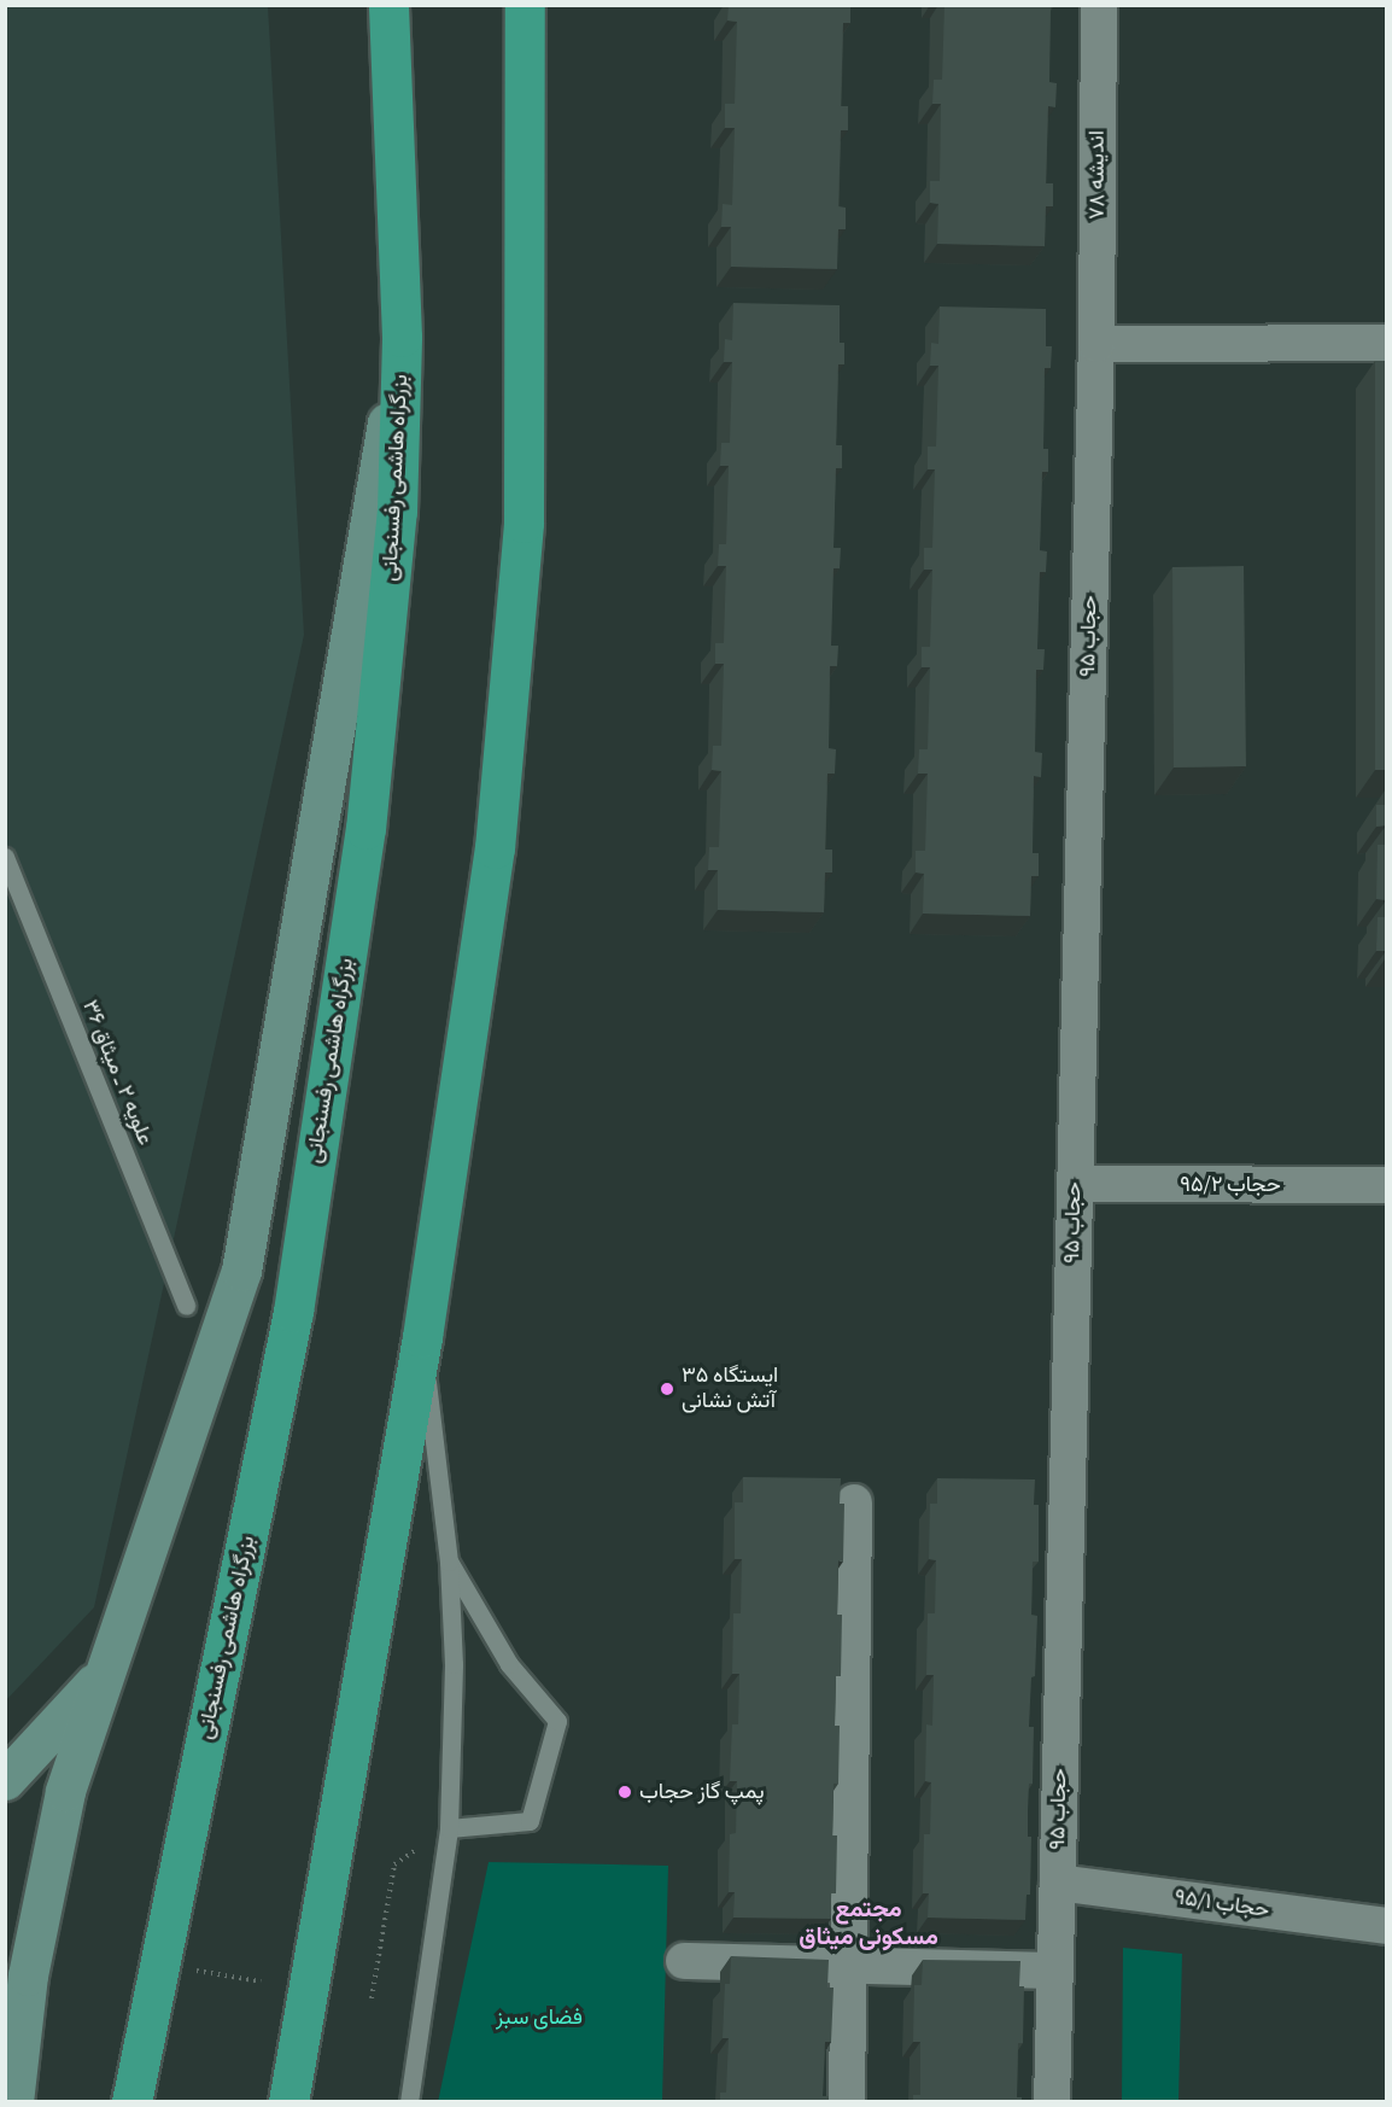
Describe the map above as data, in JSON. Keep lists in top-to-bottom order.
{
  "streets": {
    "highway": ["بزرگراه هاشمی رفسنجانی"],
    "street": [
      "اندیشه ۷۸",
      "حجاب ۹۵",
      "حجاب ۹۵/۲",
      "حجاب ۹۵/۱"
    ],
    "lane": ["علویه ۲ ـ میثاق ۳۶"]
  },
  "crossings": [
    ["اندیشه ۷۸", "حجاب ۹۵"],
    ["حجاب ۹۵", "حجاب ۹۵/۲"],
    ["حجاب ۹۵", "حجاب ۹۵/۱"]
  ],
  "districts": ["مجتمع مسکونی میثاق"],
  "parks": ["فضای سبز"],
  "places": ["ایستگاه ۳۵ آتش نشانی", "پمپ گاز حجاب"]
}
